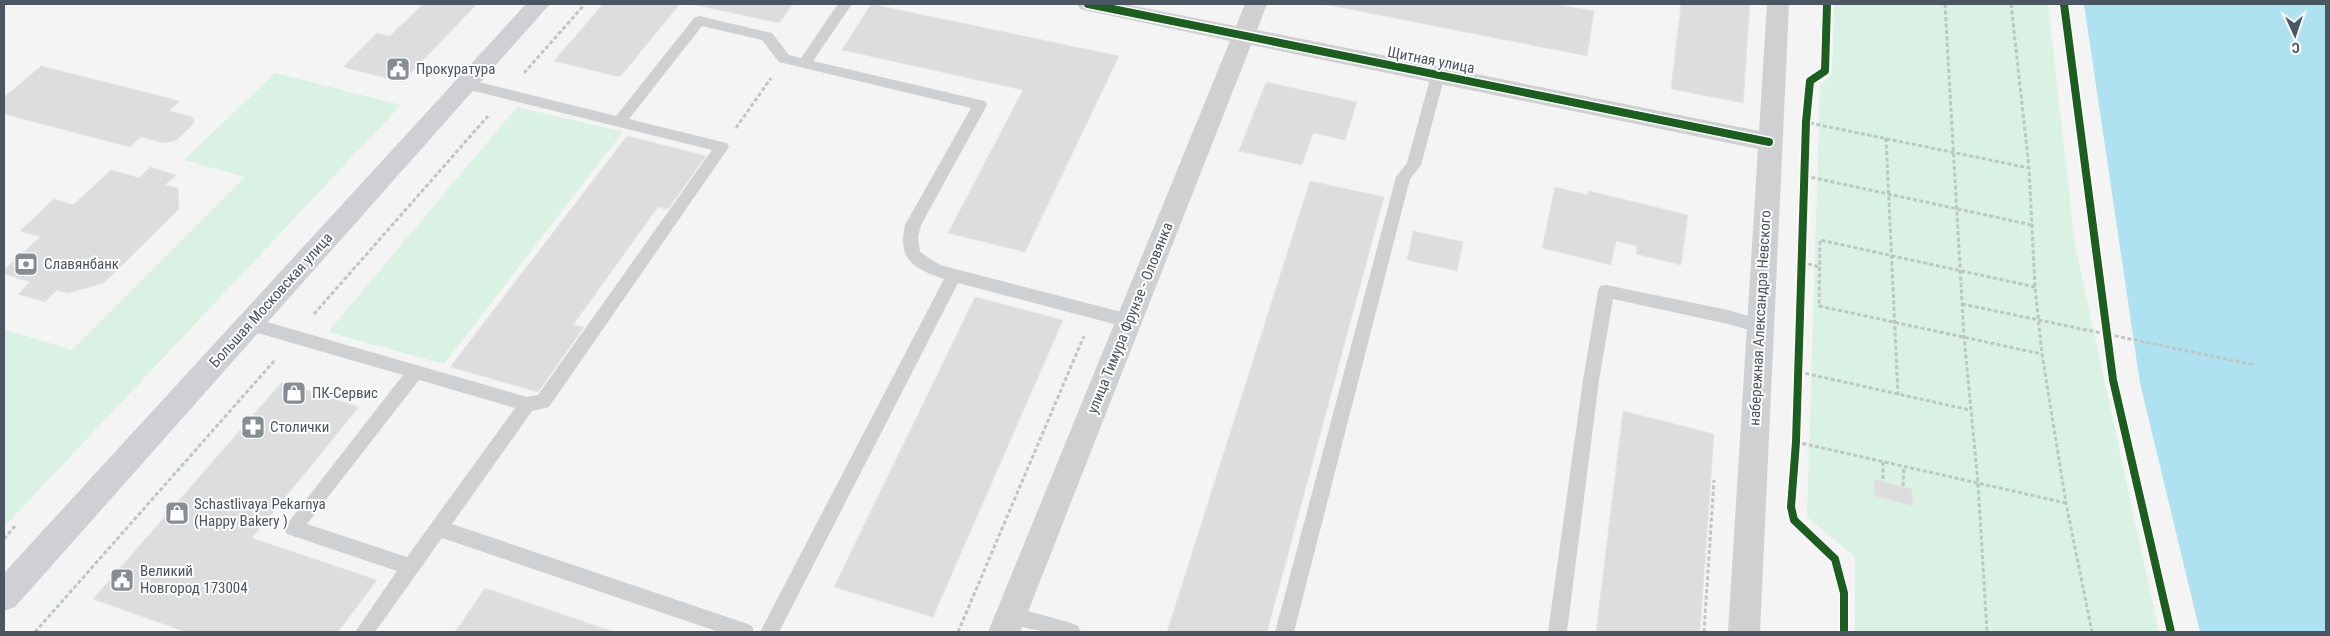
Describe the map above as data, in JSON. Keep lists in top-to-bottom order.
{
  "streets": {
    "main road": ["Большая Московская улица"],
    "street": ["Щитная улица", "улица Тимура Фрунзе - Оловянка", "набережная Александра Невского"]
  },
  "crossings": [
    ["Щитная улица", "улица Тимура Фрунзе - Оловянка"],
    ["Щитная улица", "набережная Александра Невского"]
  ],
  "places": {
    "public building": ["Прокуратура", "Великий Новгород 173004"],
    "bank": ["Славянбанк"],
    "shop": ["ПК-Сервис", "Schastlivaya Pekarnya (Happy Bakery )"],
    "pharmacy": ["Столички"]
  },
  "north": "bottom"
}
